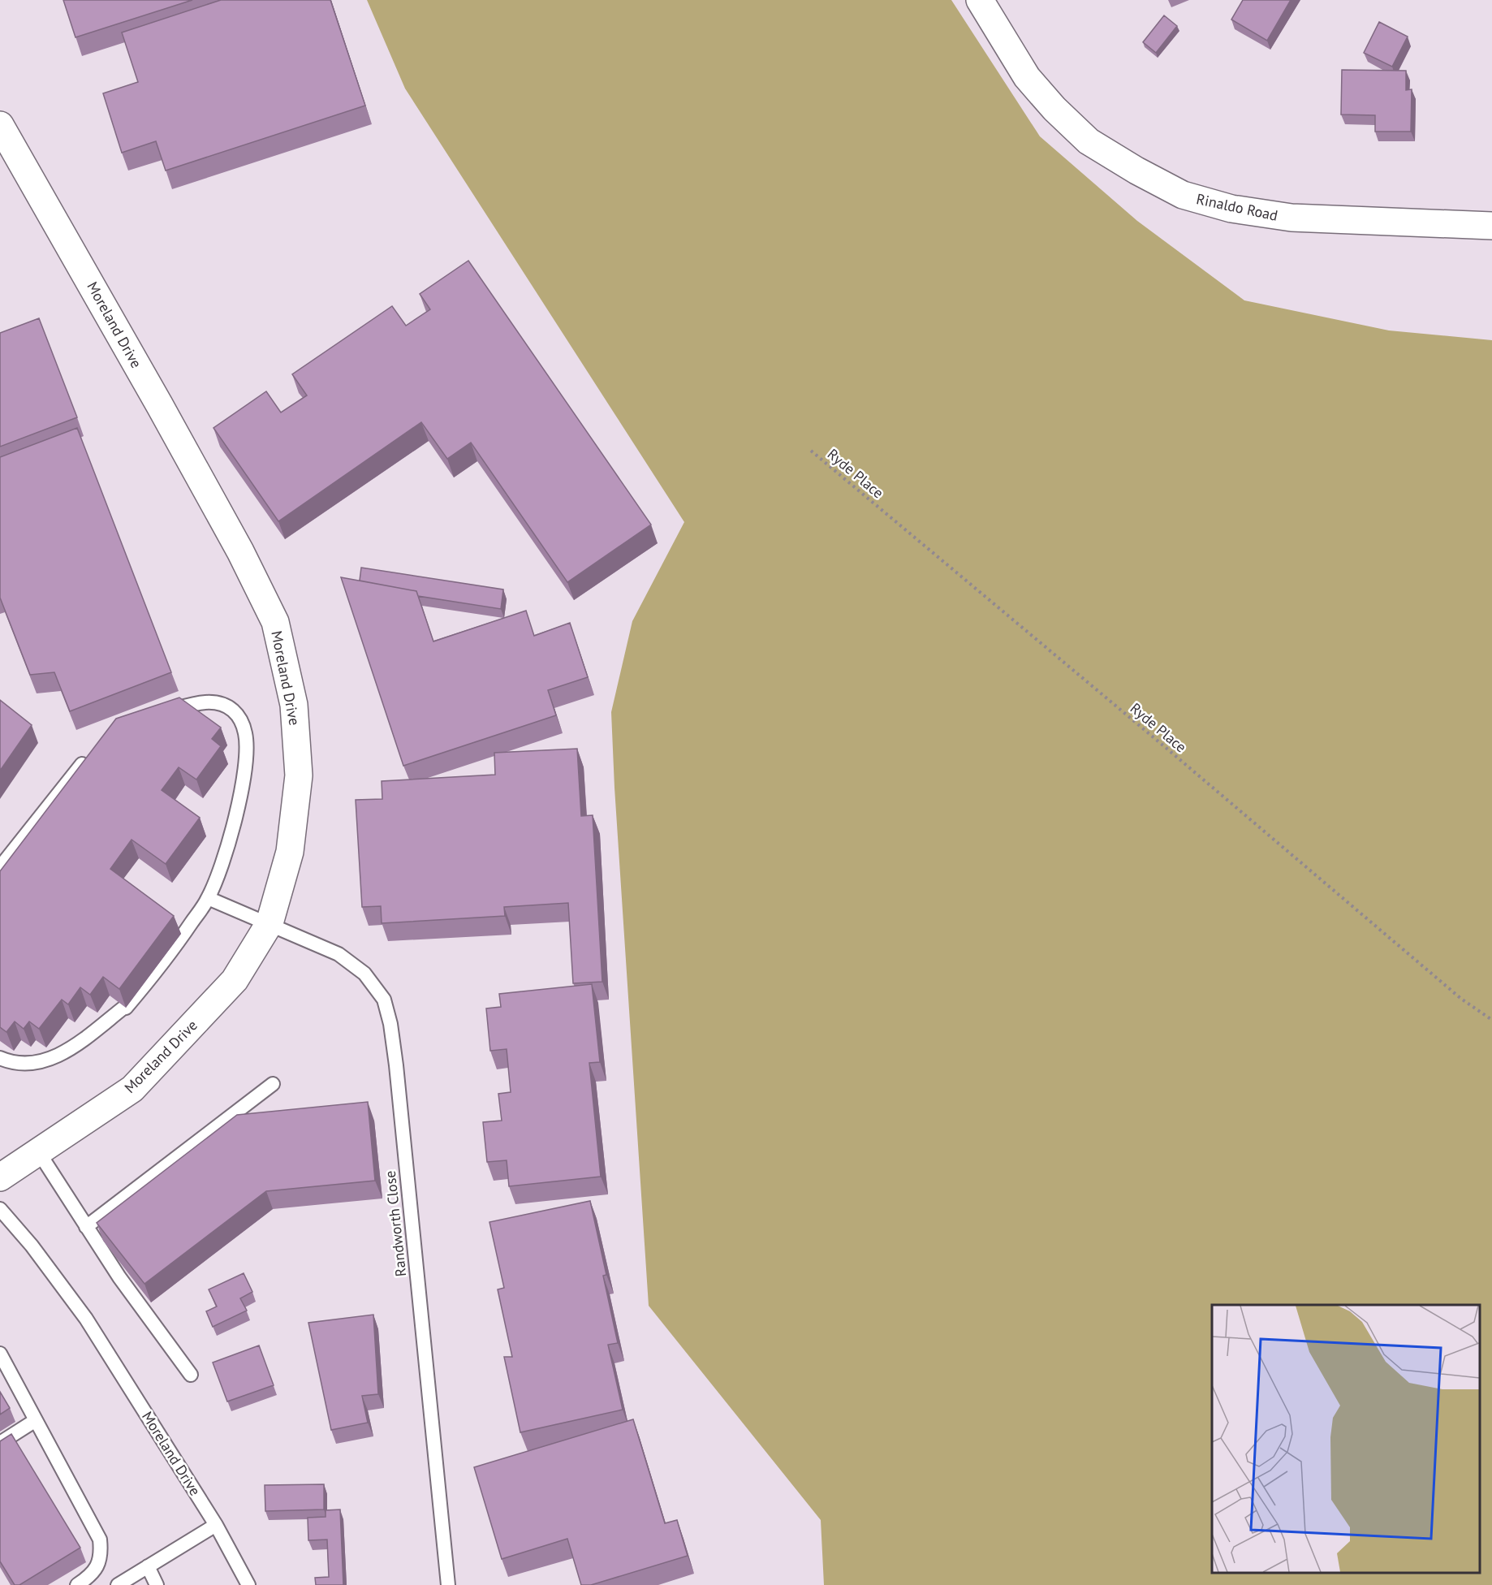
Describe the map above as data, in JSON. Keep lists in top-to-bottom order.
{
  "streets": {
    "street": ["Rinaldo Road", "Moreland Drive"],
    "lane": ["Randworth Close"],
    "path": ["Ryde Place"]
  },
  "crossings": [
    ["Moreland Drive", "Randworth Close"]
  ]
}
